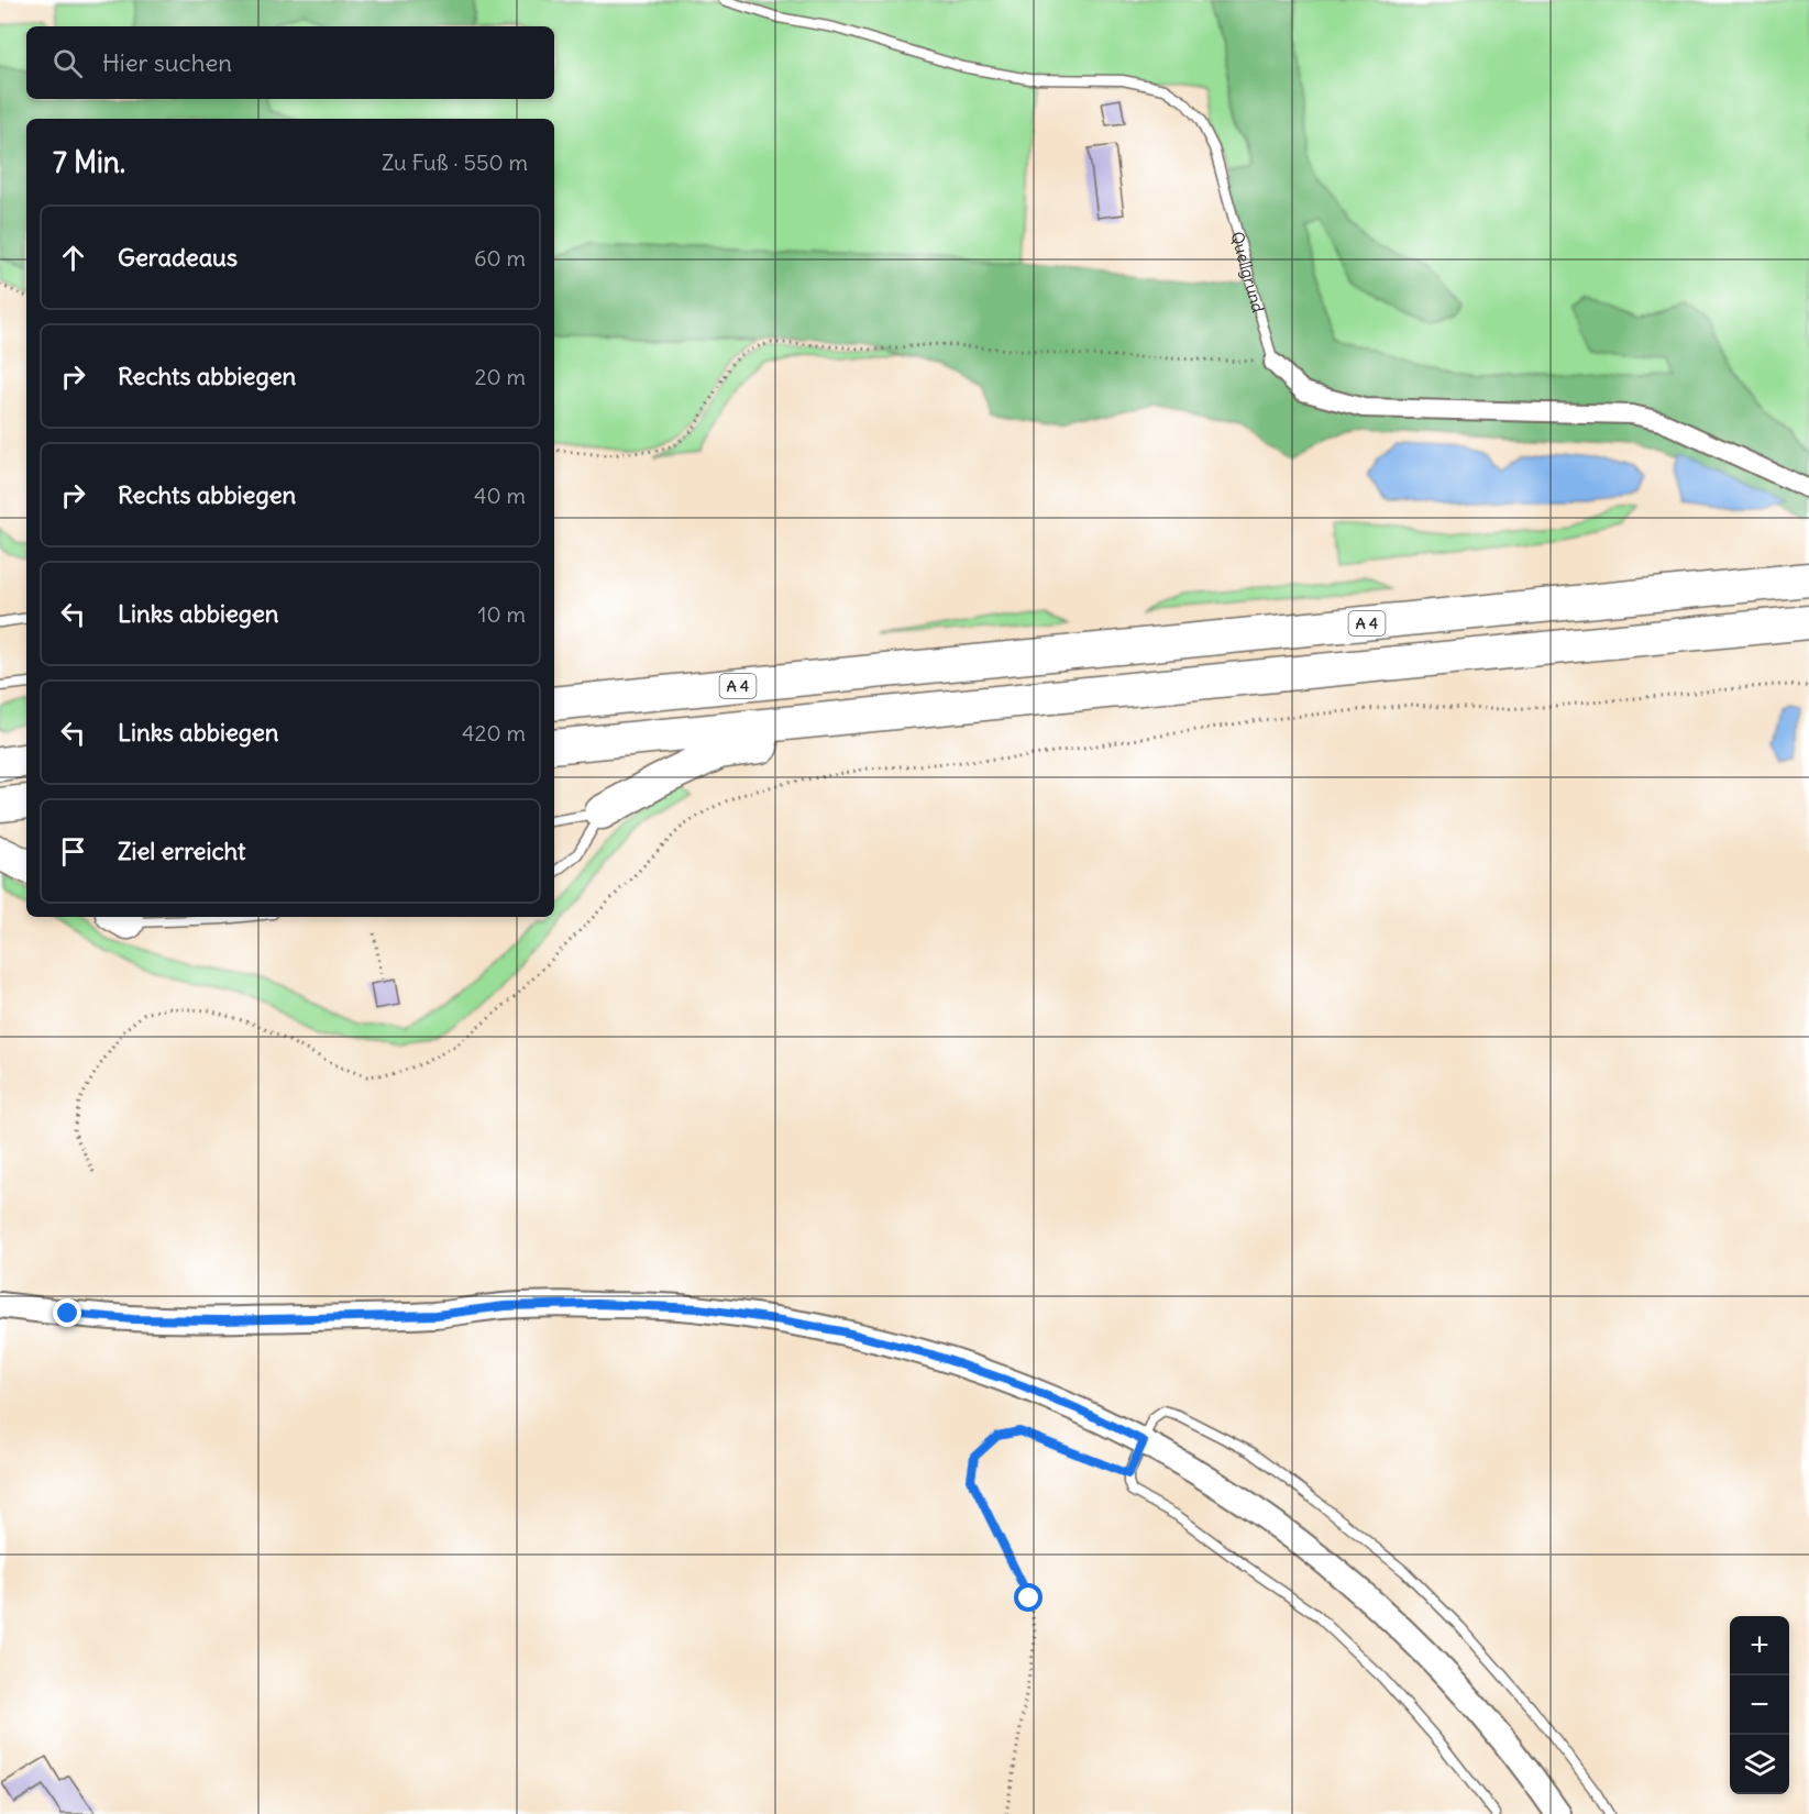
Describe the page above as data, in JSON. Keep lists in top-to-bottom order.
{
  "streets": {
    "highway": ["A 4"],
    "lane": ["Quellgrund"]
  },
  "page": {
    "search": "Hier suchen",
    "heading": ["7 Min.", "Zu Fuß · 550 m"],
    "list": [
      ["Geradeaus", "60 m"],
      ["Rechts abbiegen", "20 m"],
      ["Rechts abbiegen", "40 m"],
      ["Links abbiegen", "10 m"],
      ["Links abbiegen", "420 m"],
      "Ziel erreicht"
    ],
    "map_buttons": ["+", "−"]
  }
}
